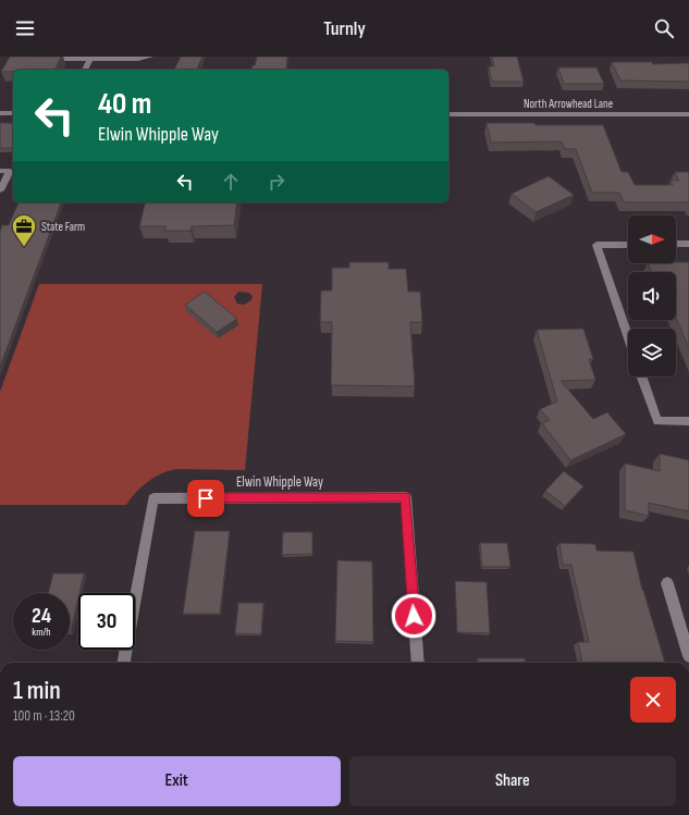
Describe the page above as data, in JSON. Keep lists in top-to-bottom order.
{
  "streets": {
    "street": ["North Arrowhead Lane", "Elwin Whipple Way"]
  },
  "places": {
    "office": ["State Farm"]
  },
  "north": "right",
  "page": {
    "header": "Turnly",
    "turn": ["40 m", "Elwin Whipple Way"],
    "speed": "24 km/h",
    "limit": "30",
    "heading": ["1 min", "100 m · 13:20"],
    "buttons": ["Exit", "Share"]
  }
}
